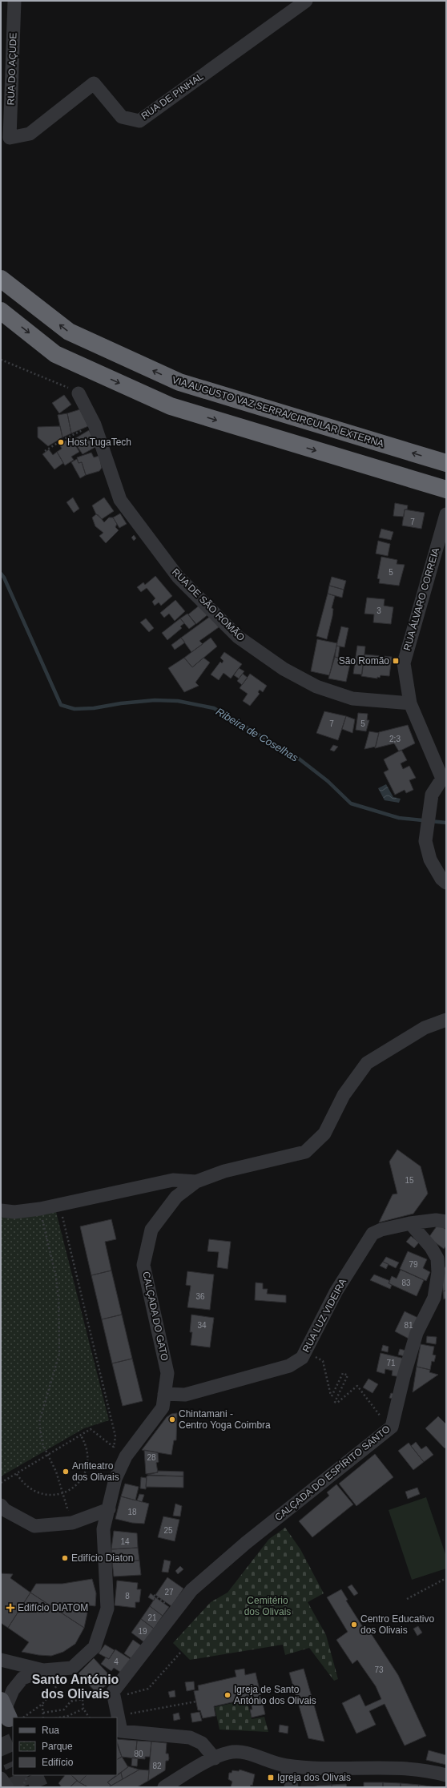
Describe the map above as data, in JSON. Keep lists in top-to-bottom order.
{
  "streets": {
    "highway": ["VIA AUGUSTO VAZ SERRA/CIRCULAR EXTERNA"],
    "street": [
      "RUA DO AÇUDE",
      "RUA DE PINHAL",
      "RUA ÁLVARO CORREIA",
      "RUA DE SÃO ROMÃO",
      "RUA LUZ VIDEIRA",
      "CALÇADA DO GATO",
      "CALÇADA DO ESPÍRITO SANTO"
    ]
  },
  "crossings": [
    ["RUA DO AÇUDE", "RUA DE PINHAL"],
    ["RUA ÁLVARO CORREIA", "RUA DE SÃO ROMÃO"],
    ["RUA LUZ VIDEIRA", "CALÇADA DO GATO"],
    ["RUA LUZ VIDEIRA", "CALÇADA DO ESPÍRITO SANTO"]
  ],
  "districts": ["Santo António dos Olivais"],
  "water": ["Ribeira de Coselhas"],
  "parks": ["Cemitério dos Olivais"],
  "places": {
    "other": [
      "Host TugaTech",
      "Chintamani - Centro Yoga Coimbra",
      "Anfiteatro dos Olivais",
      "Edifício Diaton",
      "Centro Educativo dos Olivais",
      "Igreja de Santo António dos Olivais"
    ],
    "transit": ["São Romão", "Igreja dos Olivais"],
    "health": ["Edifício DIATOM"]
  },
  "house_numbers": [
    "7",
    "5",
    "3",
    "7",
    "5",
    "2;3",
    "15",
    "79",
    "83",
    "36",
    "34",
    "81",
    "71",
    "28",
    "18",
    "25",
    "14",
    "27",
    "8",
    "21",
    "19",
    "4",
    "73",
    "80",
    "82"
  ],
  "legend": ["Rua", "Parque", "Edifício"]
}
